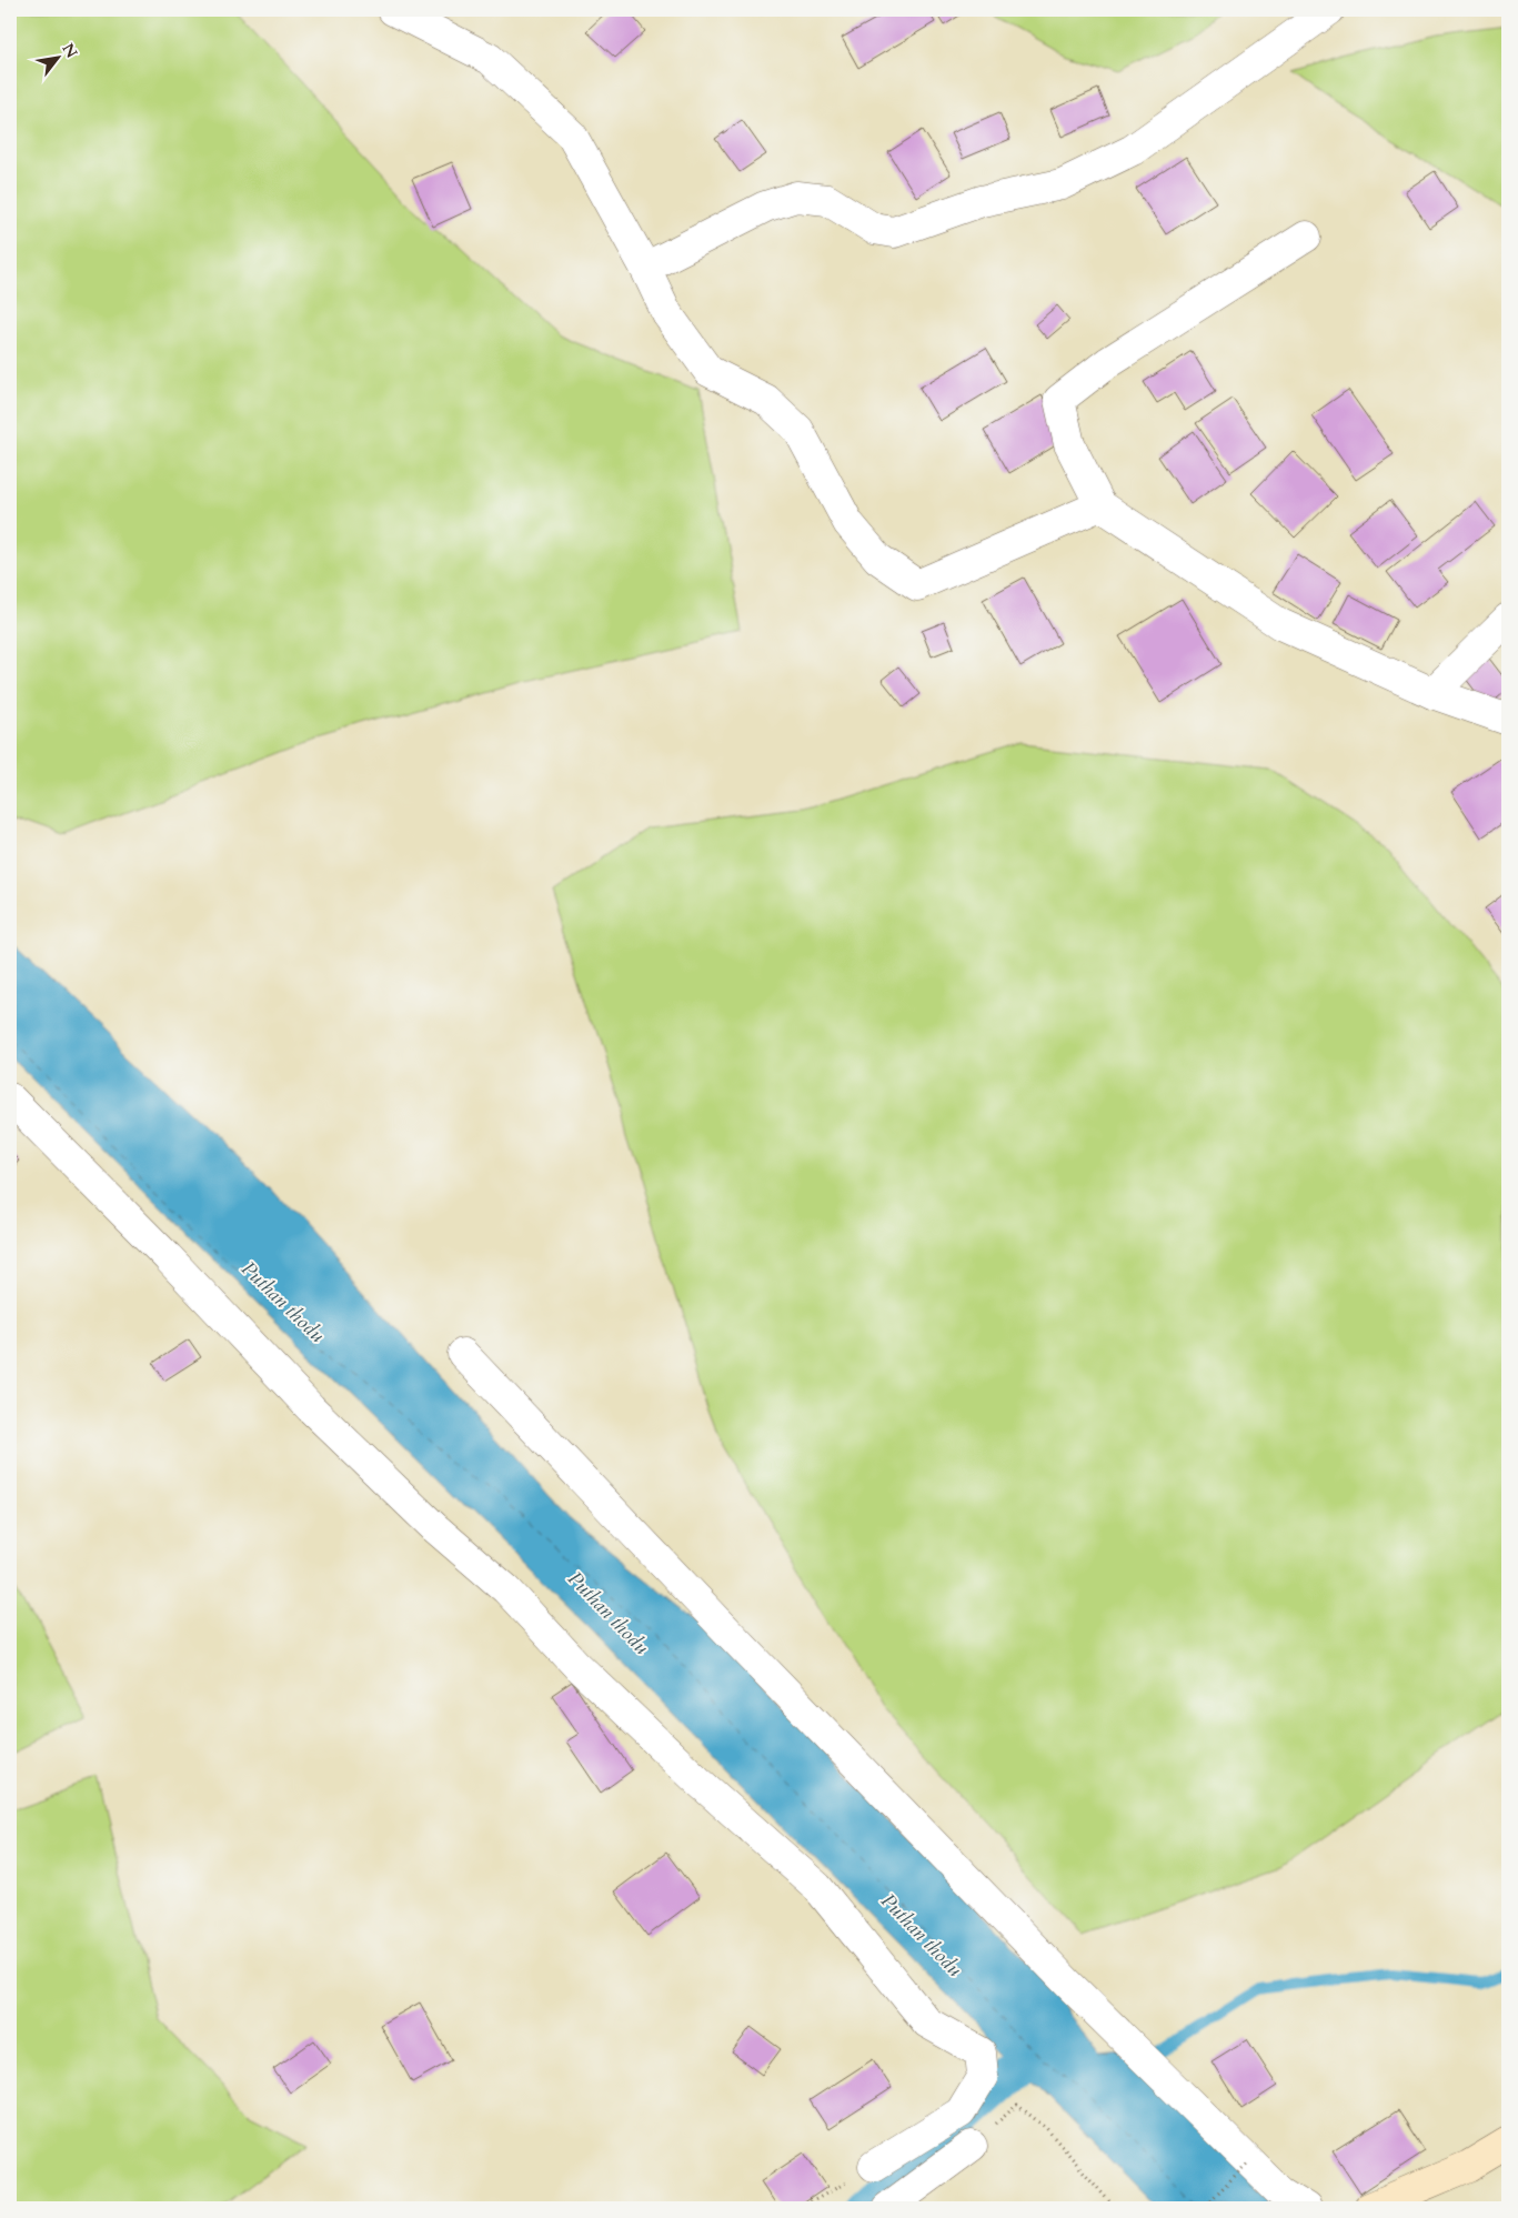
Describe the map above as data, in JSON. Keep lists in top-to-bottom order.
{
  "water": ["Puthan thodu"],
  "north": "top right"
}
